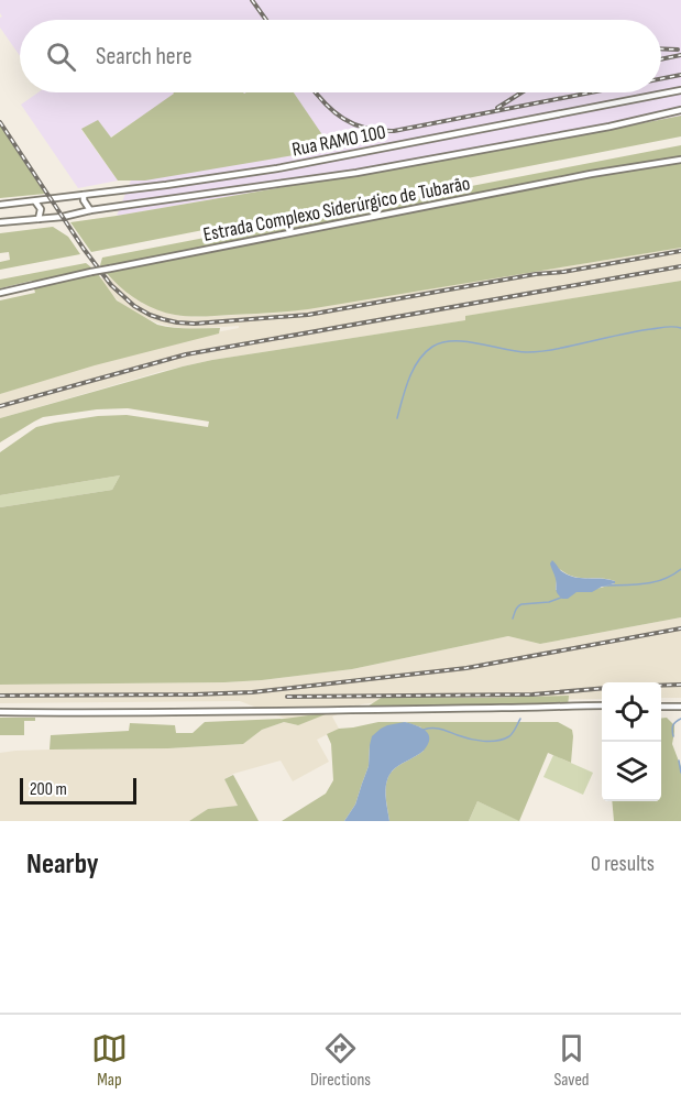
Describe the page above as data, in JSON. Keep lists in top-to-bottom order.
{
  "streets": {
    "street": ["Rua RAMO 100", "Estrada Complexo Siderúrgico de Tubarão"]
  },
  "scale_bar": "200 m",
  "page": {
    "search": "Search here",
    "scale": "200 m",
    "heading": ["Nearby", "0 results"],
    "nav": ["Map", "Directions", "Saved"]
  }
}
